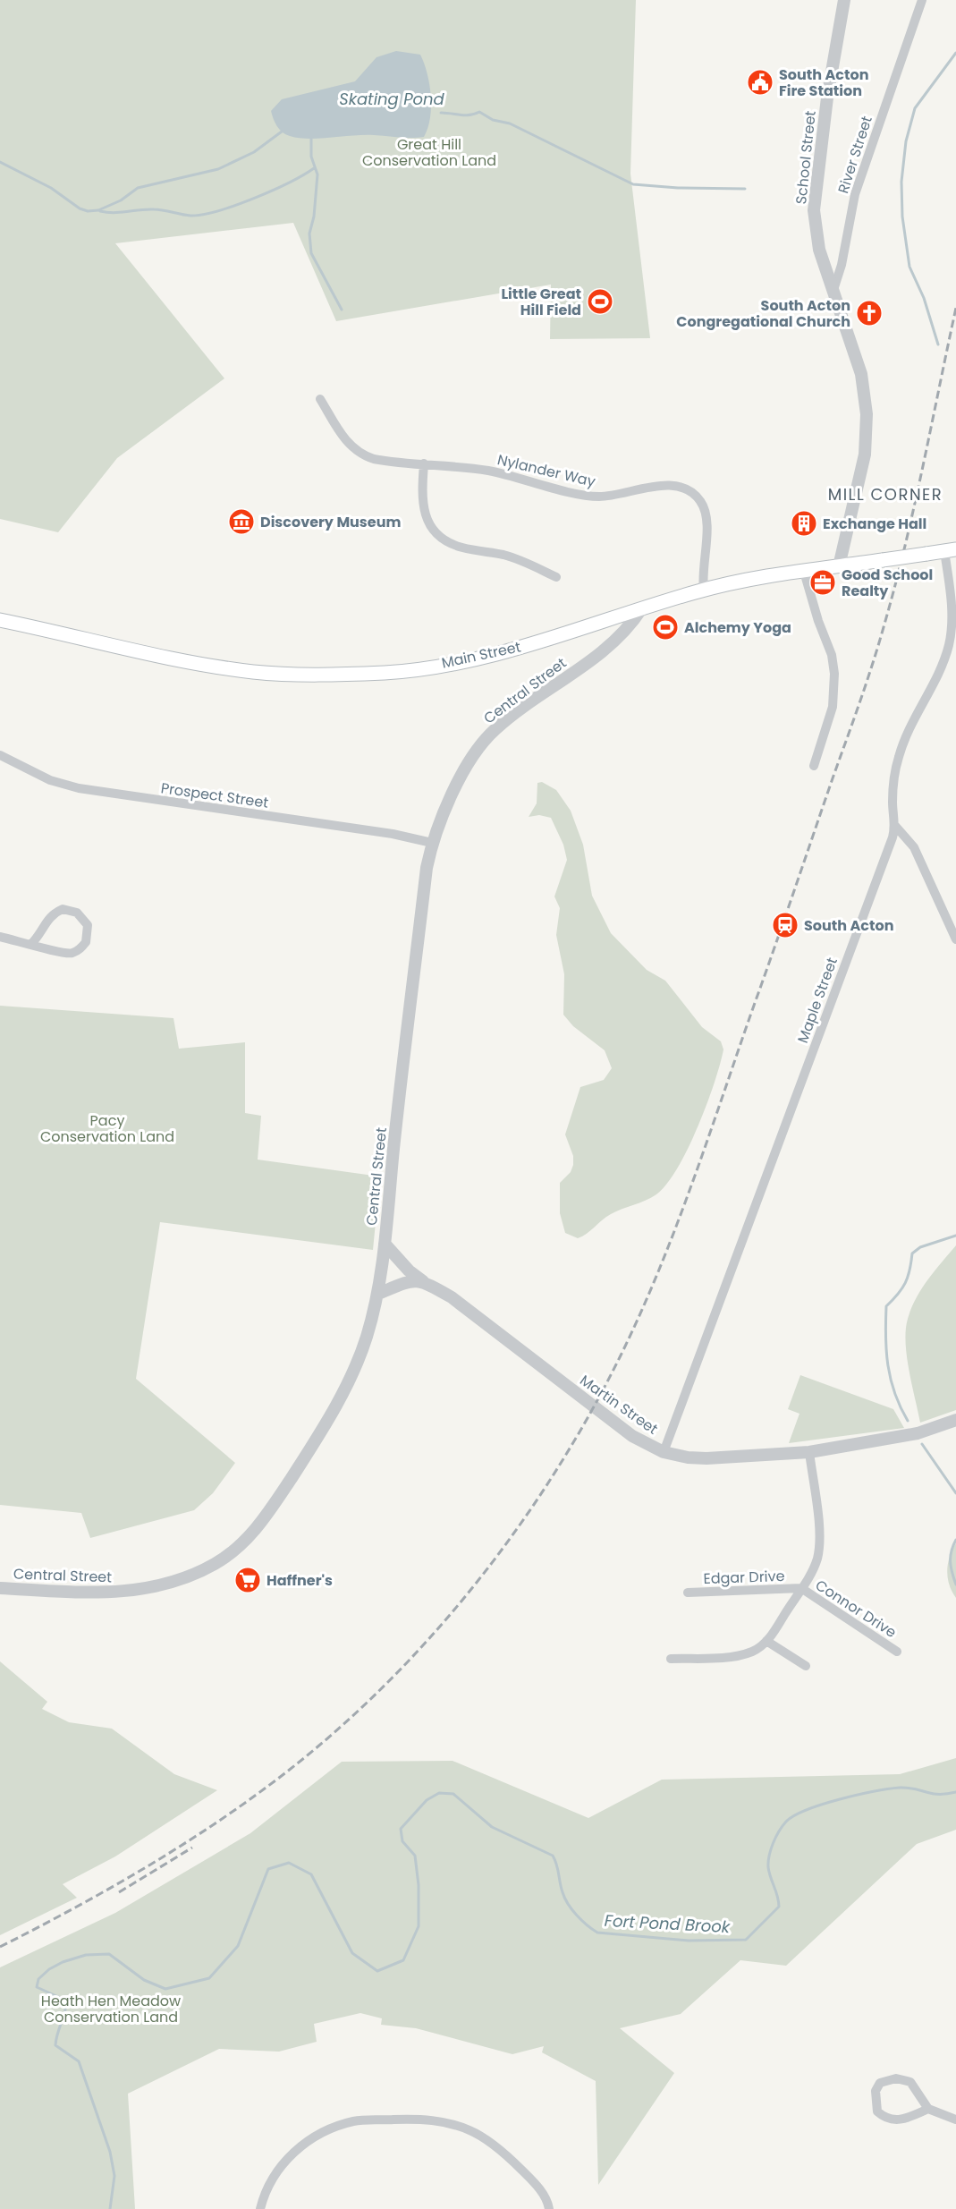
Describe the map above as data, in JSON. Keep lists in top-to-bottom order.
{
  "streets": {
    "main road": ["Main Street"],
    "street": [
      "River Street",
      "School Street",
      "Nylander Way",
      "Central Street",
      "Prospect Street",
      "Maple Street",
      "Martin Street",
      "Edgar Drive",
      "Connor Drive"
    ]
  },
  "crossings": [
    ["River Street", "School Street"],
    ["School Street", "Main Street"],
    ["Nylander Way", "Main Street"],
    ["Main Street", "Central Street"],
    ["Main Street", "Maple Street"],
    ["Central Street", "Prospect Street"],
    ["Central Street", "Martin Street"],
    ["Maple Street", "Martin Street"],
    ["Edgar Drive", "Connor Drive"]
  ],
  "districts": ["MILL CORNER"],
  "water": ["Skating Pond", "Fort Pond Brook"],
  "parks": ["Great Hill Conservation Land", "Pacy Conservation Land", "Heath Hen Meadow Conservation Land"],
  "places": {
    "public building": ["South Acton Fire Station"],
    "sports": ["Little Great Hill Field", "Alchemy Yoga"],
    "church": ["South Acton Congregational Church"],
    "museum": ["Discovery Museum"],
    "building": ["Exchange Hall"],
    "office": ["Good School Realty"],
    "station": ["South Acton"],
    "supermarket": ["Haffner's"]
  }
}
